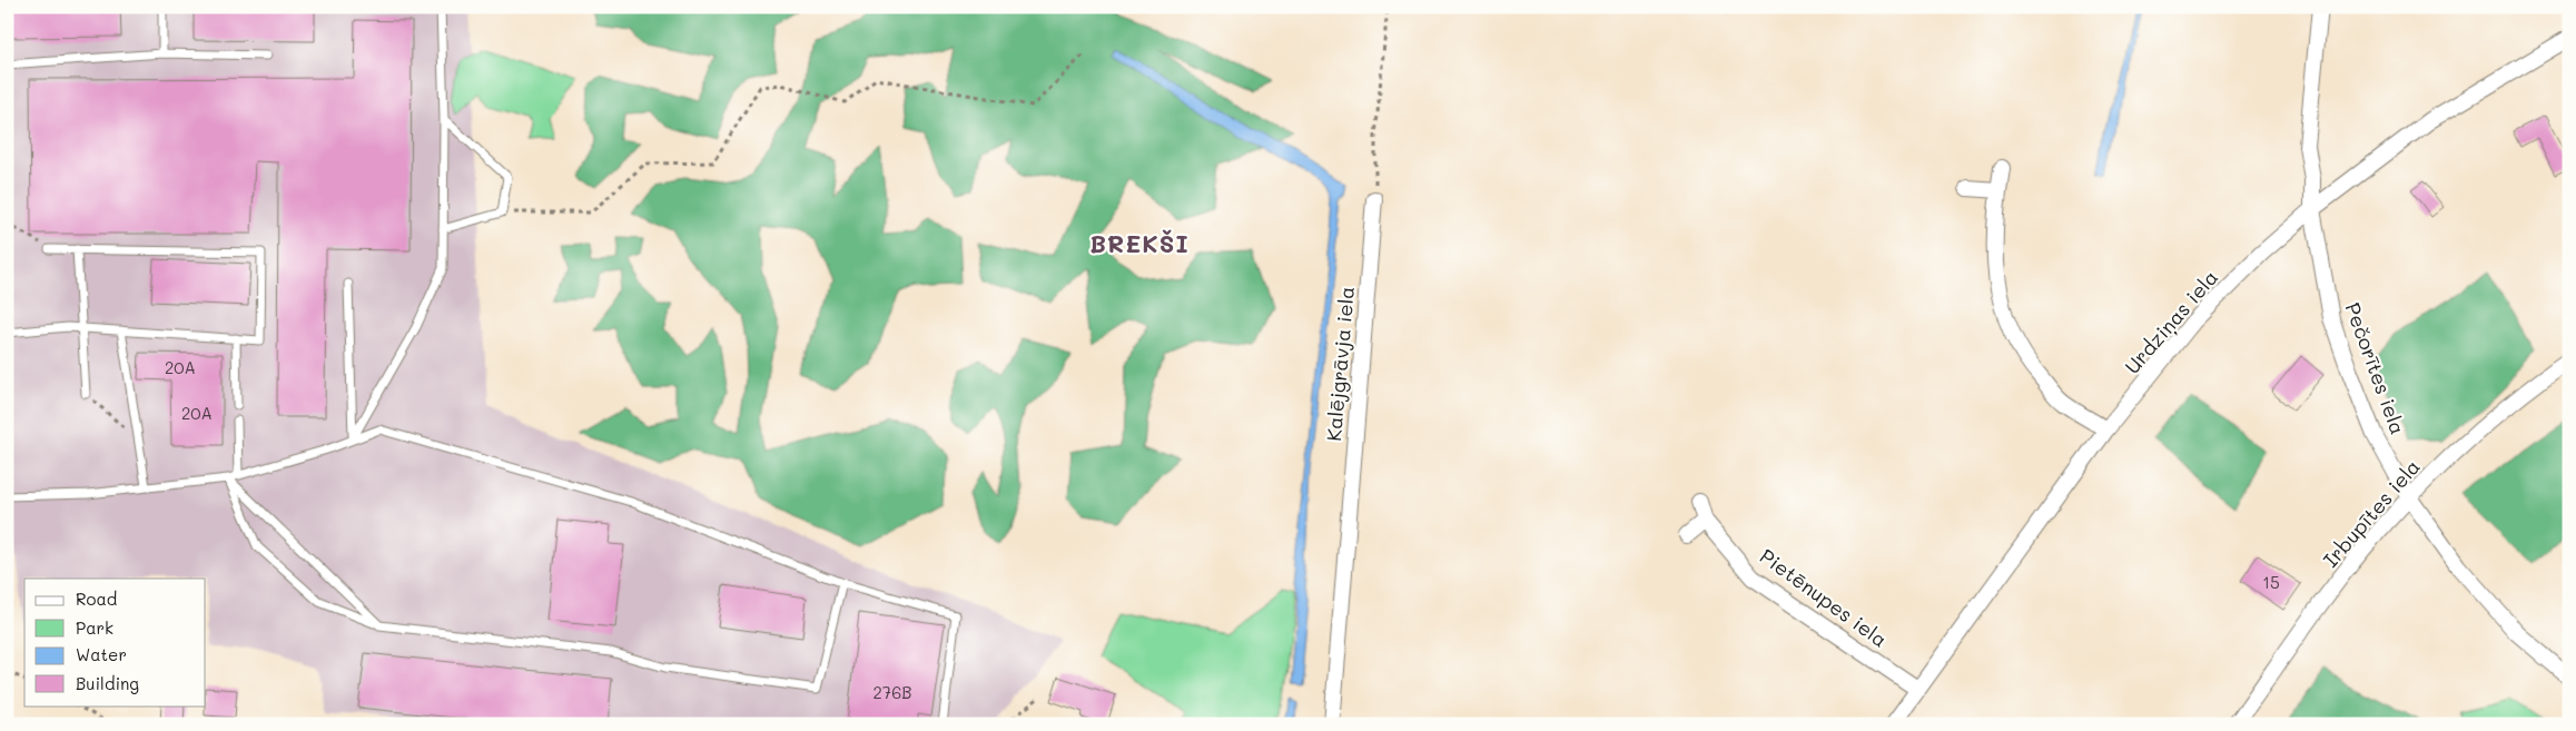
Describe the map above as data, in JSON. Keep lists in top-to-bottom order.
{
  "streets": {
    "street": [
      "Urdziņas iela",
      "Kalējgrāvja iela",
      "Pečorītes iela",
      "Irbupītes iela",
      "Pietēnupes iela"
    ]
  },
  "crossings": [
    ["Urdziņas iela", "Pečorītes iela"],
    ["Urdziņas iela", "Pietēnupes iela"],
    ["Pečorītes iela", "Irbupītes iela"]
  ],
  "districts": ["BREKŠI"],
  "house_numbers": [
    "20A",
    "20A",
    "15",
    "276B"
  ],
  "legend": [
    "Road",
    "Park",
    "Water",
    "Building"
  ]
}
